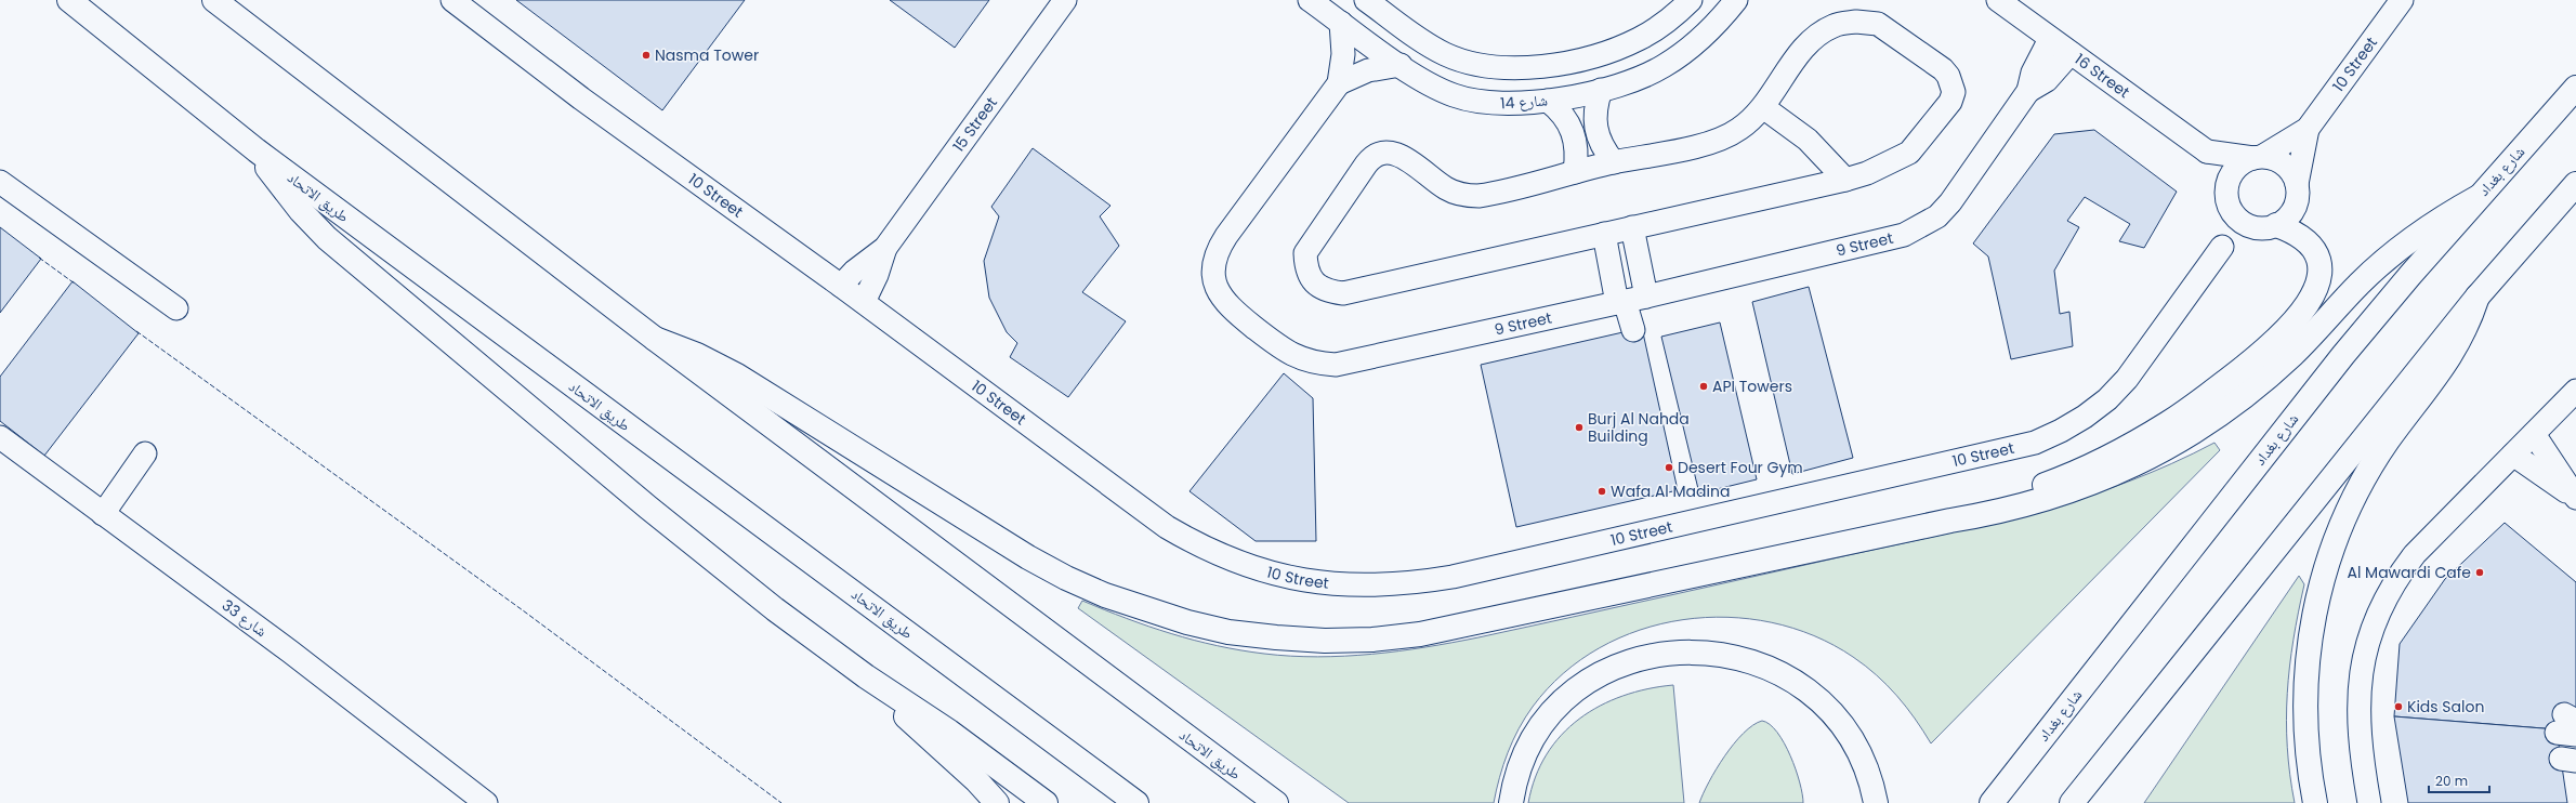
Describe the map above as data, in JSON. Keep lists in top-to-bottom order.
{
  "streets": {
    "main road": ["شارع بغداد", "طريق الاتحاد"],
    "street": [
      "10 Street",
      "16 Street",
      "شارع 14",
      "15 Street",
      "9 Street",
      "شارع 33"
    ]
  },
  "places": [
    "Nasma Tower",
    "API Towers",
    "Burj Al Nahda Building",
    "Desert Four Gym",
    "Wafa Al Madina",
    "Al Mawardi Cafe",
    "Kids Salon"
  ],
  "scale_bar": "20 m"
}
